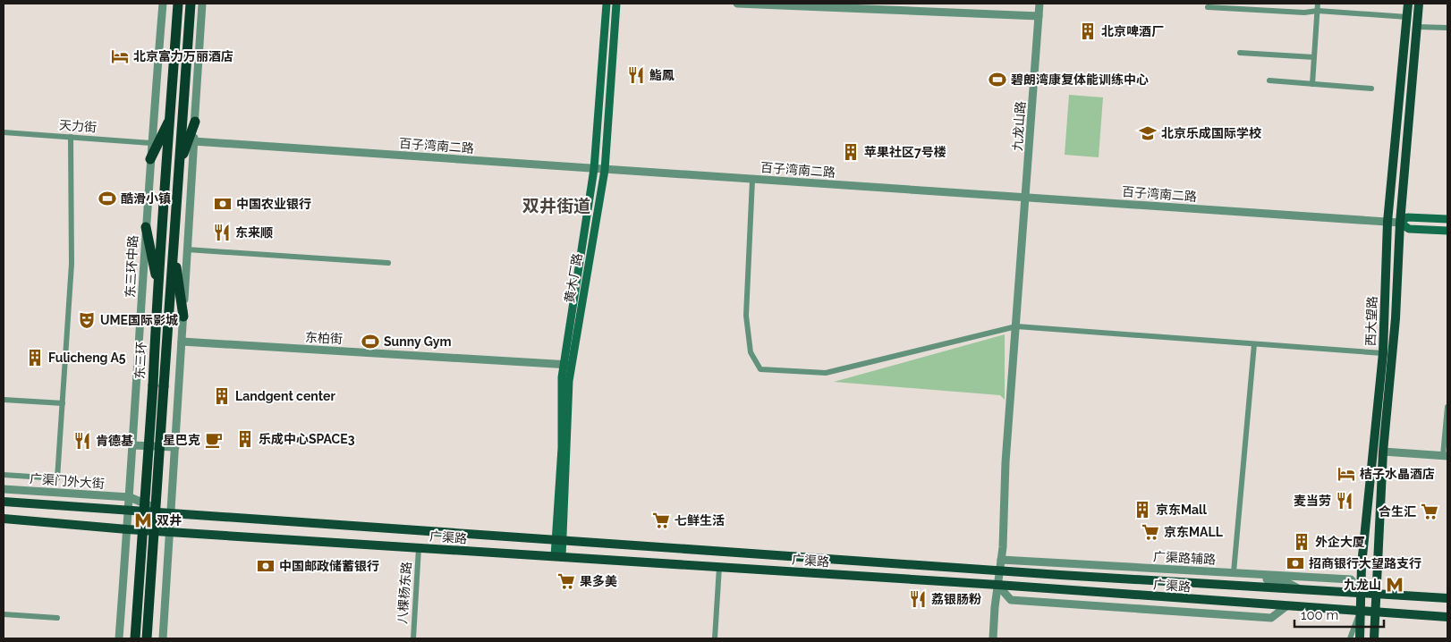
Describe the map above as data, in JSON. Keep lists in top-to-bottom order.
{
  "streets": {
    "highway": ["东三环"],
    "main road": [
      "黄木厂路",
      "西大望路",
      "广渠门外大街",
      "广渠路"
    ],
    "street": [
      "天力街",
      "九龙山路",
      "百子湾南二路",
      "东三环中路",
      "东柏街",
      "广渠路辅路",
      "八棵杨东路"
    ]
  },
  "crossings": [
    ["天力街", "东三环中路"],
    ["九龙山路", "百子湾南二路"],
    ["九龙山路", "广渠路"],
    ["九龙山路", "广渠路辅路"],
    ["百子湾南二路", "黄木厂路"],
    ["百子湾南二路", "西大望路"],
    ["东三环中路", "广渠门外大街"],
    ["东三环中路", "广渠路"],
    ["黄木厂路", "东柏街"],
    ["黄木厂路", "广渠路"],
    ["西大望路", "广渠路"],
    ["西大望路", "广渠路辅路"],
    ["广渠门外大街", "广渠路"],
    ["广渠路", "广渠路辅路"],
    ["广渠路", "八棵杨东路"]
  ],
  "districts": ["双井街道"],
  "places": {
    "building": [
      "北京啤酒厂",
      "苹果社区7号楼",
      "Fulicheng A5",
      "Landgent center",
      "乐成中心SPACE3",
      "京东Mall",
      "外企大厦"
    ],
    "hotel": ["北京富力万丽酒店", "桔子水晶酒店"],
    "restaurant": [
      "鮨鳳",
      "东来顺",
      "肯德基",
      "麦当劳",
      "荔银肠粉"
    ],
    "sports": ["碧朗湾康复体能训练中心", "酷滑小镇", "Sunny Gym"],
    "school or university": ["北京乐成国际学校"],
    "bank": ["中国农业银行", "招商银行大望路支行", "中国邮政储蓄银行"],
    "theatre": ["UME国际影城"],
    "cafe": ["星巴克"],
    "supermarket": [
      "合生汇",
      "七鲜生活",
      "京东MALL",
      "果多美"
    ],
    "metro station": ["双井", "九龙山"]
  },
  "scale_bar": "100 m"
}
